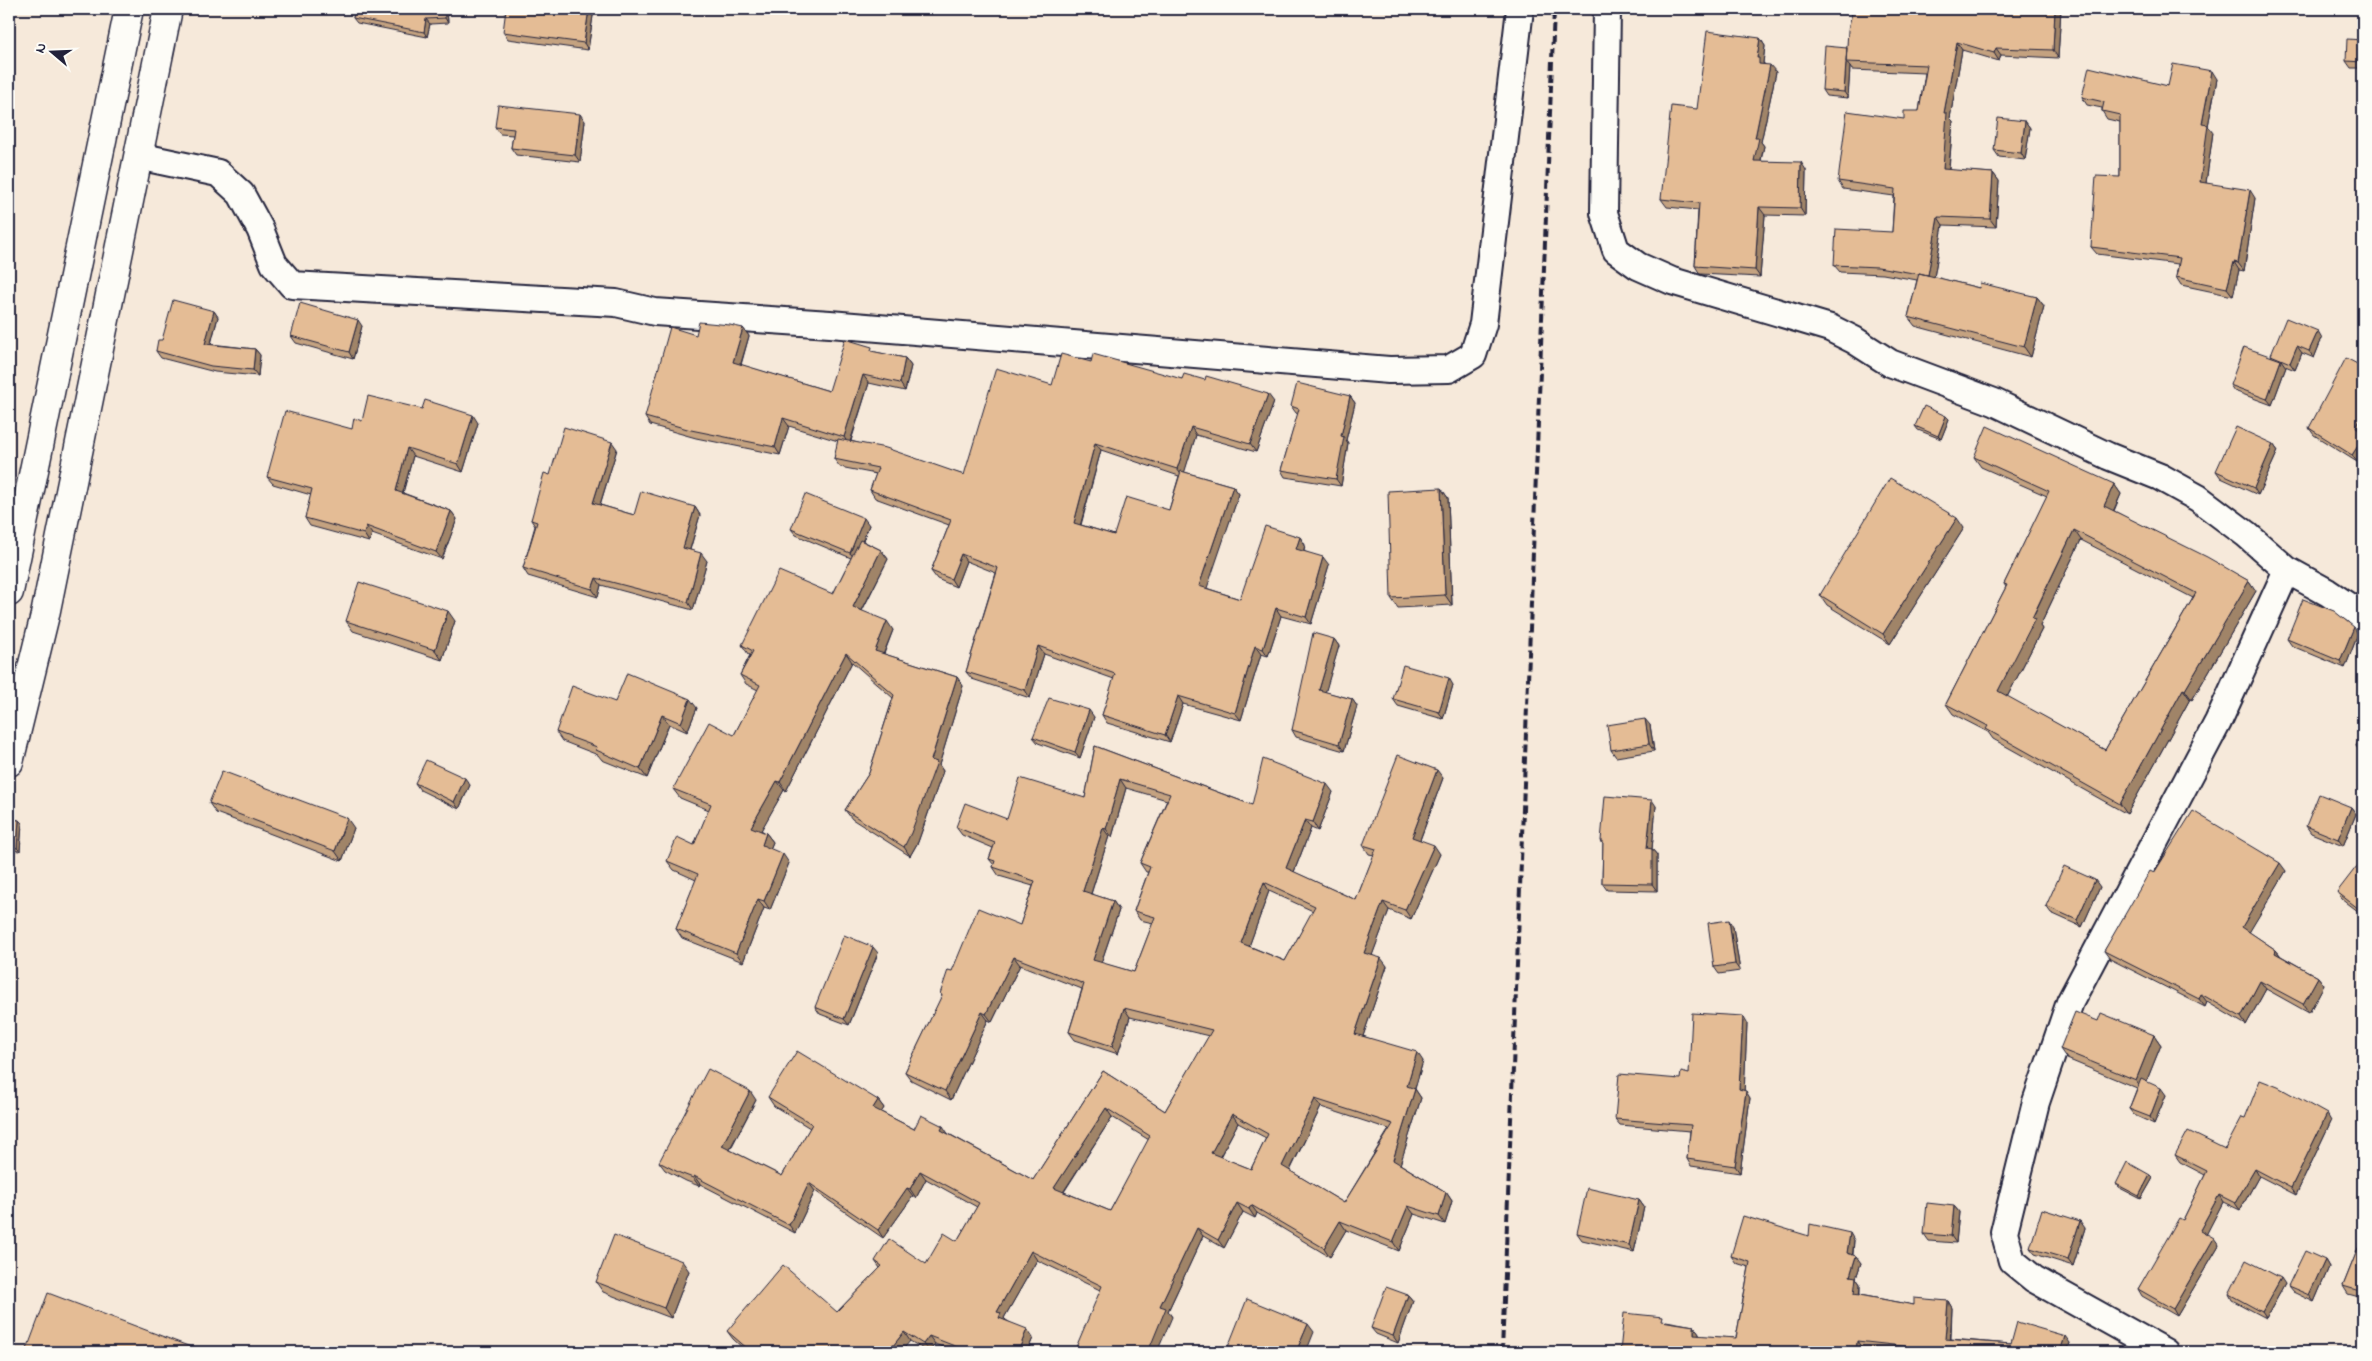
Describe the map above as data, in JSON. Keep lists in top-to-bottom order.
{
  "north": "left"
}
